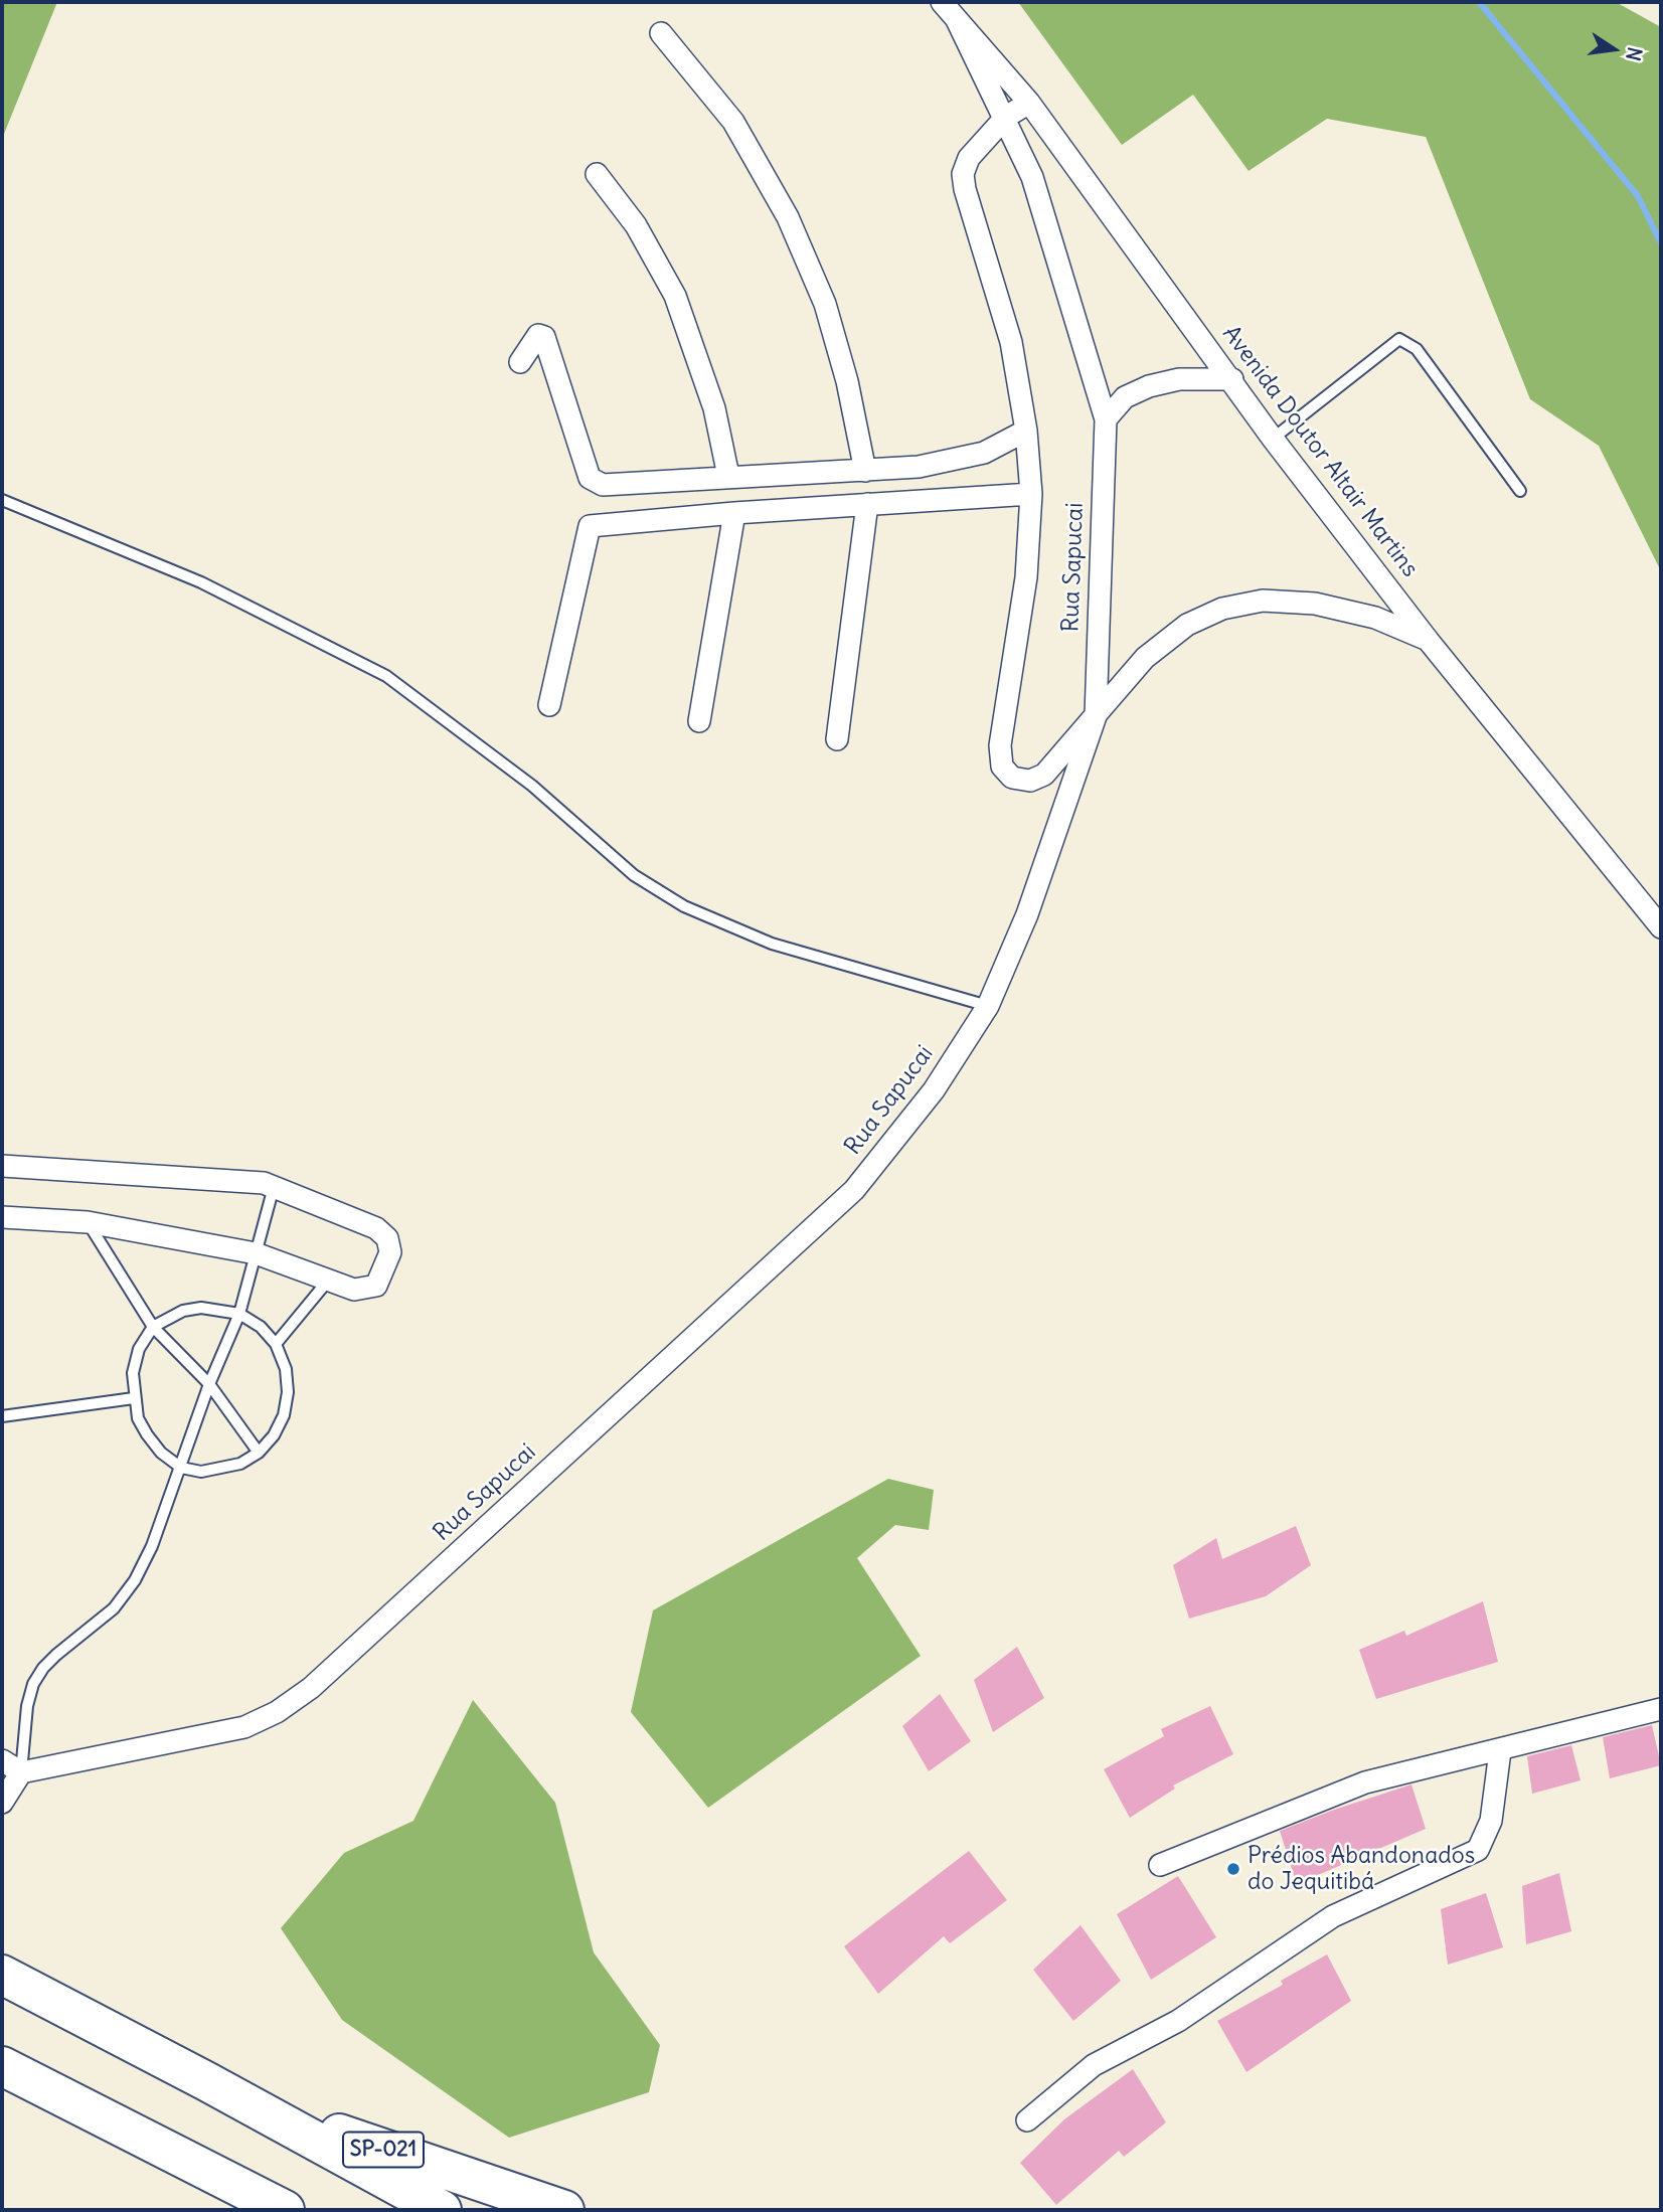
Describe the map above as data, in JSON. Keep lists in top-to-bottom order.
{
  "streets": {
    "highway": ["SP-021"],
    "street": ["Avenida Doutor Altair Martins", "Rua Sapucai"]
  },
  "crossings": [
    ["Avenida Doutor Altair Martins", "Rua Sapucai"]
  ],
  "places": ["Prédios Abandonados do Jequitibá"],
  "north": "right"
}
